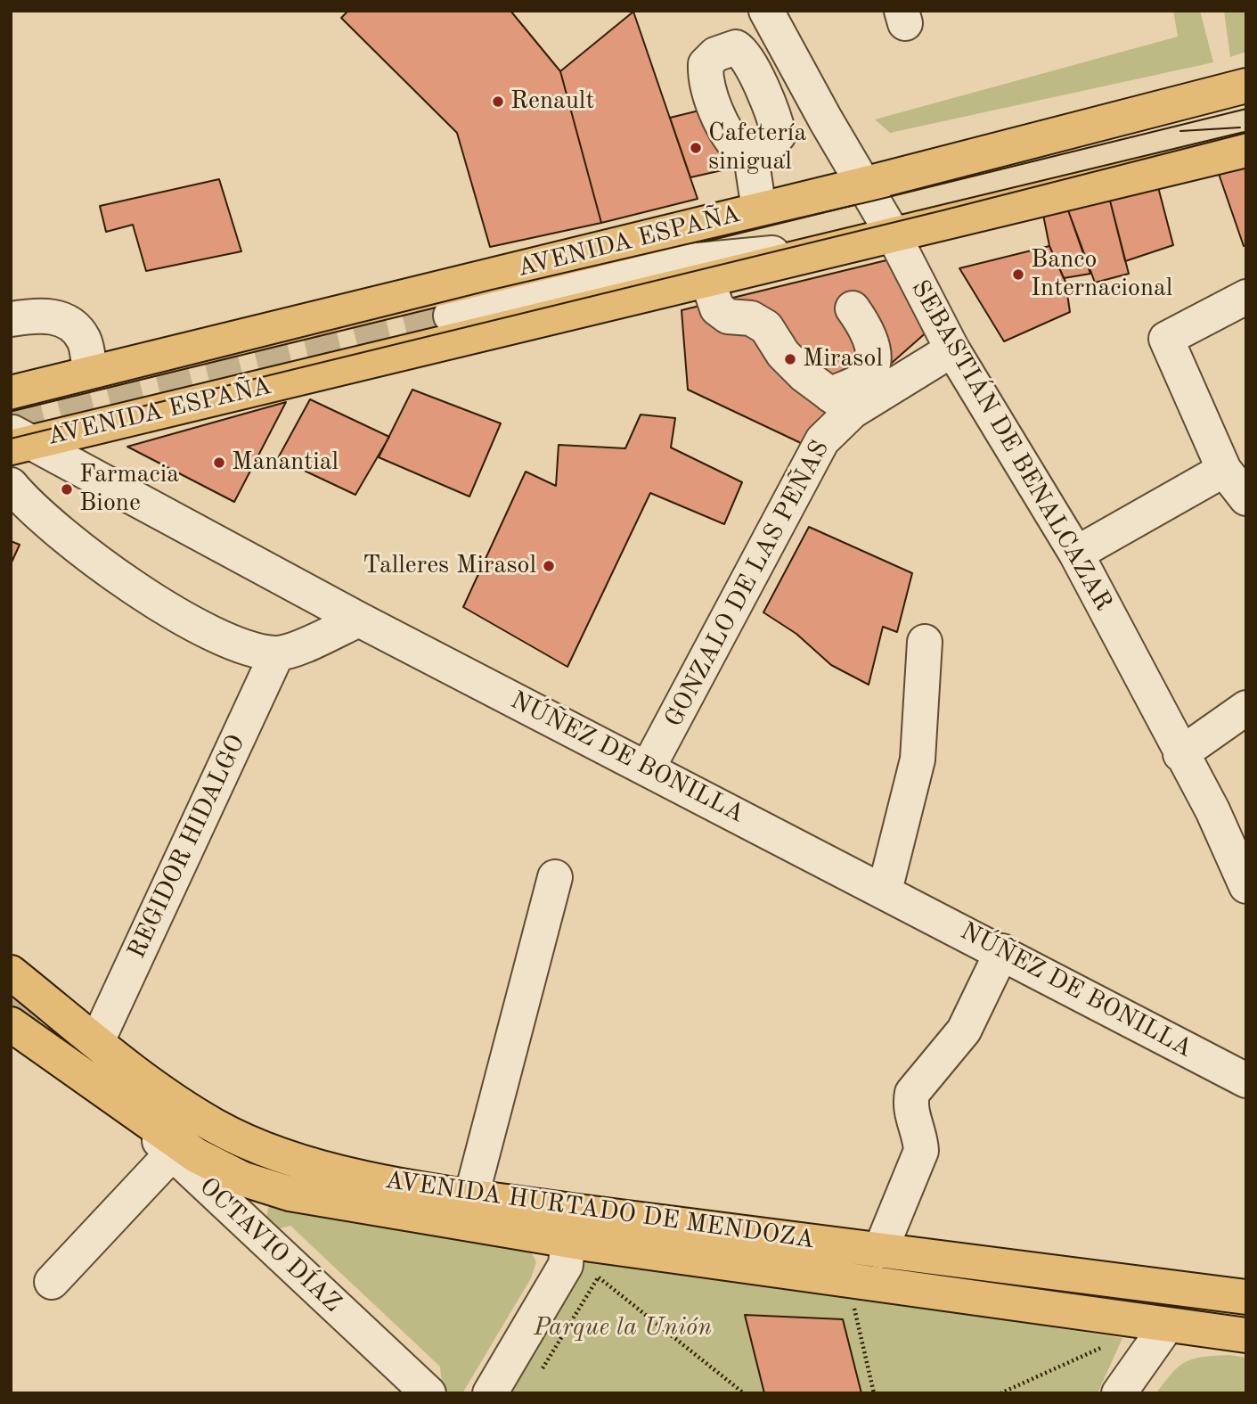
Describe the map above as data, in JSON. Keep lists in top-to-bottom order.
{
  "streets": {
    "main road": ["AVENIDA ESPAÑA", "AVENIDA HURTADO DE MENDOZA"],
    "street": [
      "SEBASTIÁN DE BENALCAZAR",
      "GONZALO DE LAS PEÑAS",
      "NÚÑEZ DE BONILLA",
      "REGIDOR HIDALGO",
      "OCTAVIO DÍAZ"
    ]
  },
  "crossings": [
    ["AVENIDA ESPAÑA", "SEBASTIÁN DE BENALCAZAR"],
    ["AVENIDA ESPAÑA", "NÚÑEZ DE BONILLA"],
    ["SEBASTIÁN DE BENALCAZAR", "GONZALO DE LAS PEÑAS"],
    ["GONZALO DE LAS PEÑAS", "NÚÑEZ DE BONILLA"],
    ["REGIDOR HIDALGO", "AVENIDA HURTADO DE MENDOZA"],
    ["AVENIDA HURTADO DE MENDOZA", "OCTAVIO DÍAZ"]
  ],
  "parks": ["Parque la Unión"],
  "places": [
    "Renault",
    "Cafetería sinigual",
    "Banco Internacional",
    "Mirasol",
    "Manantial",
    "Farmacia Bione",
    "Talleres Mirasol"
  ]
}
